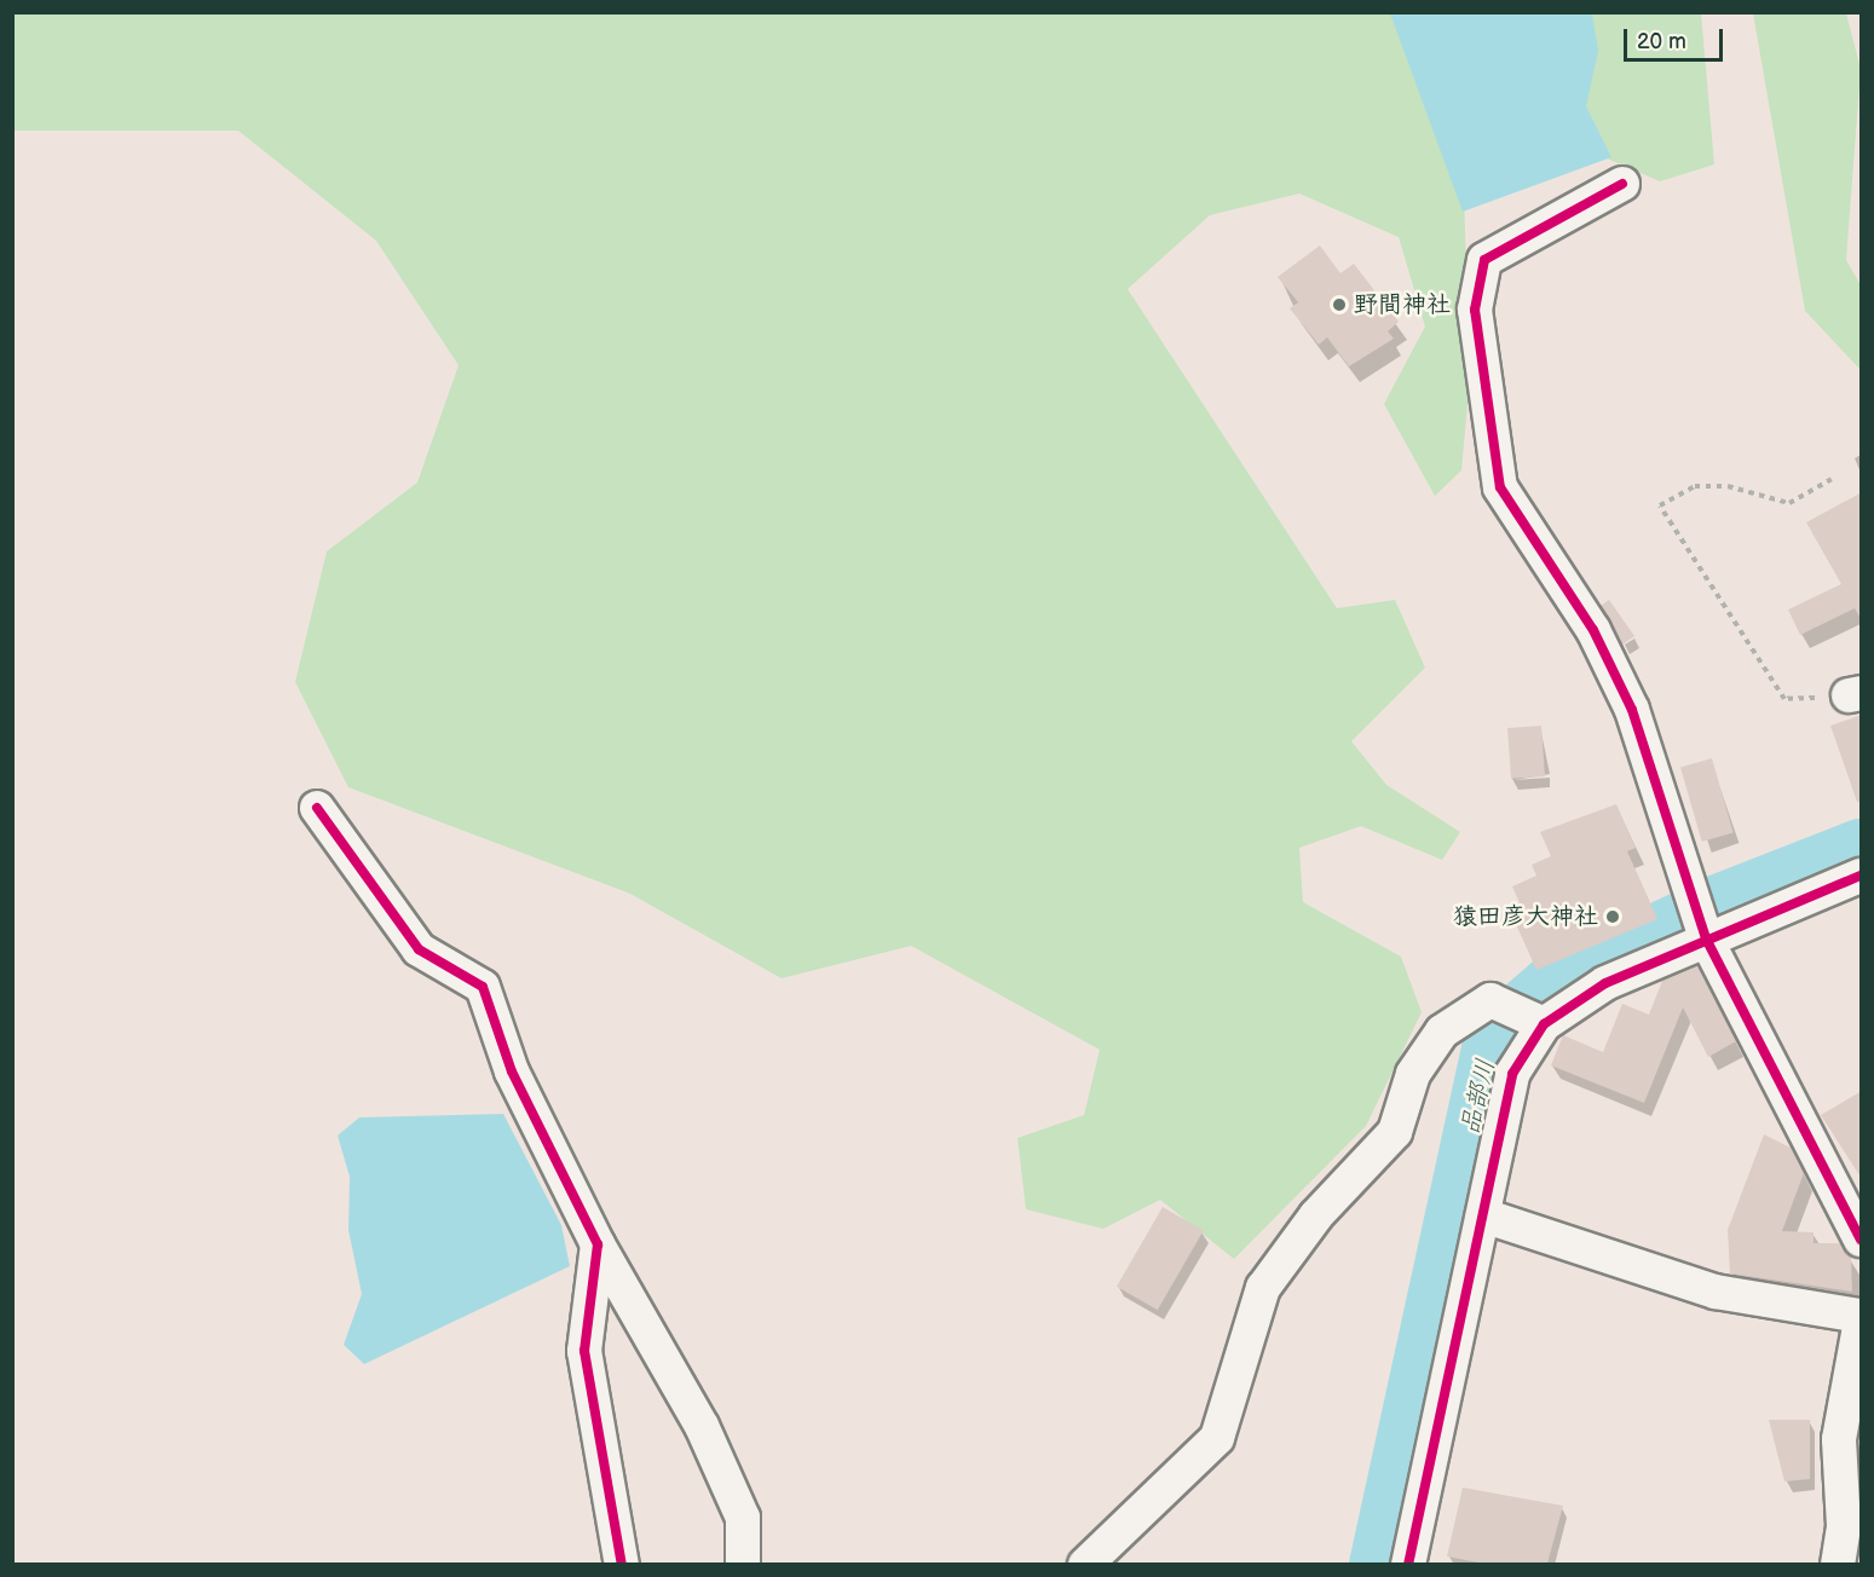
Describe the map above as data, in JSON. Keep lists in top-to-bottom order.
{
  "water": ["品部川"],
  "places": ["野間神社", "猿田彦大神社"],
  "scale_bar": "20 m"
}
